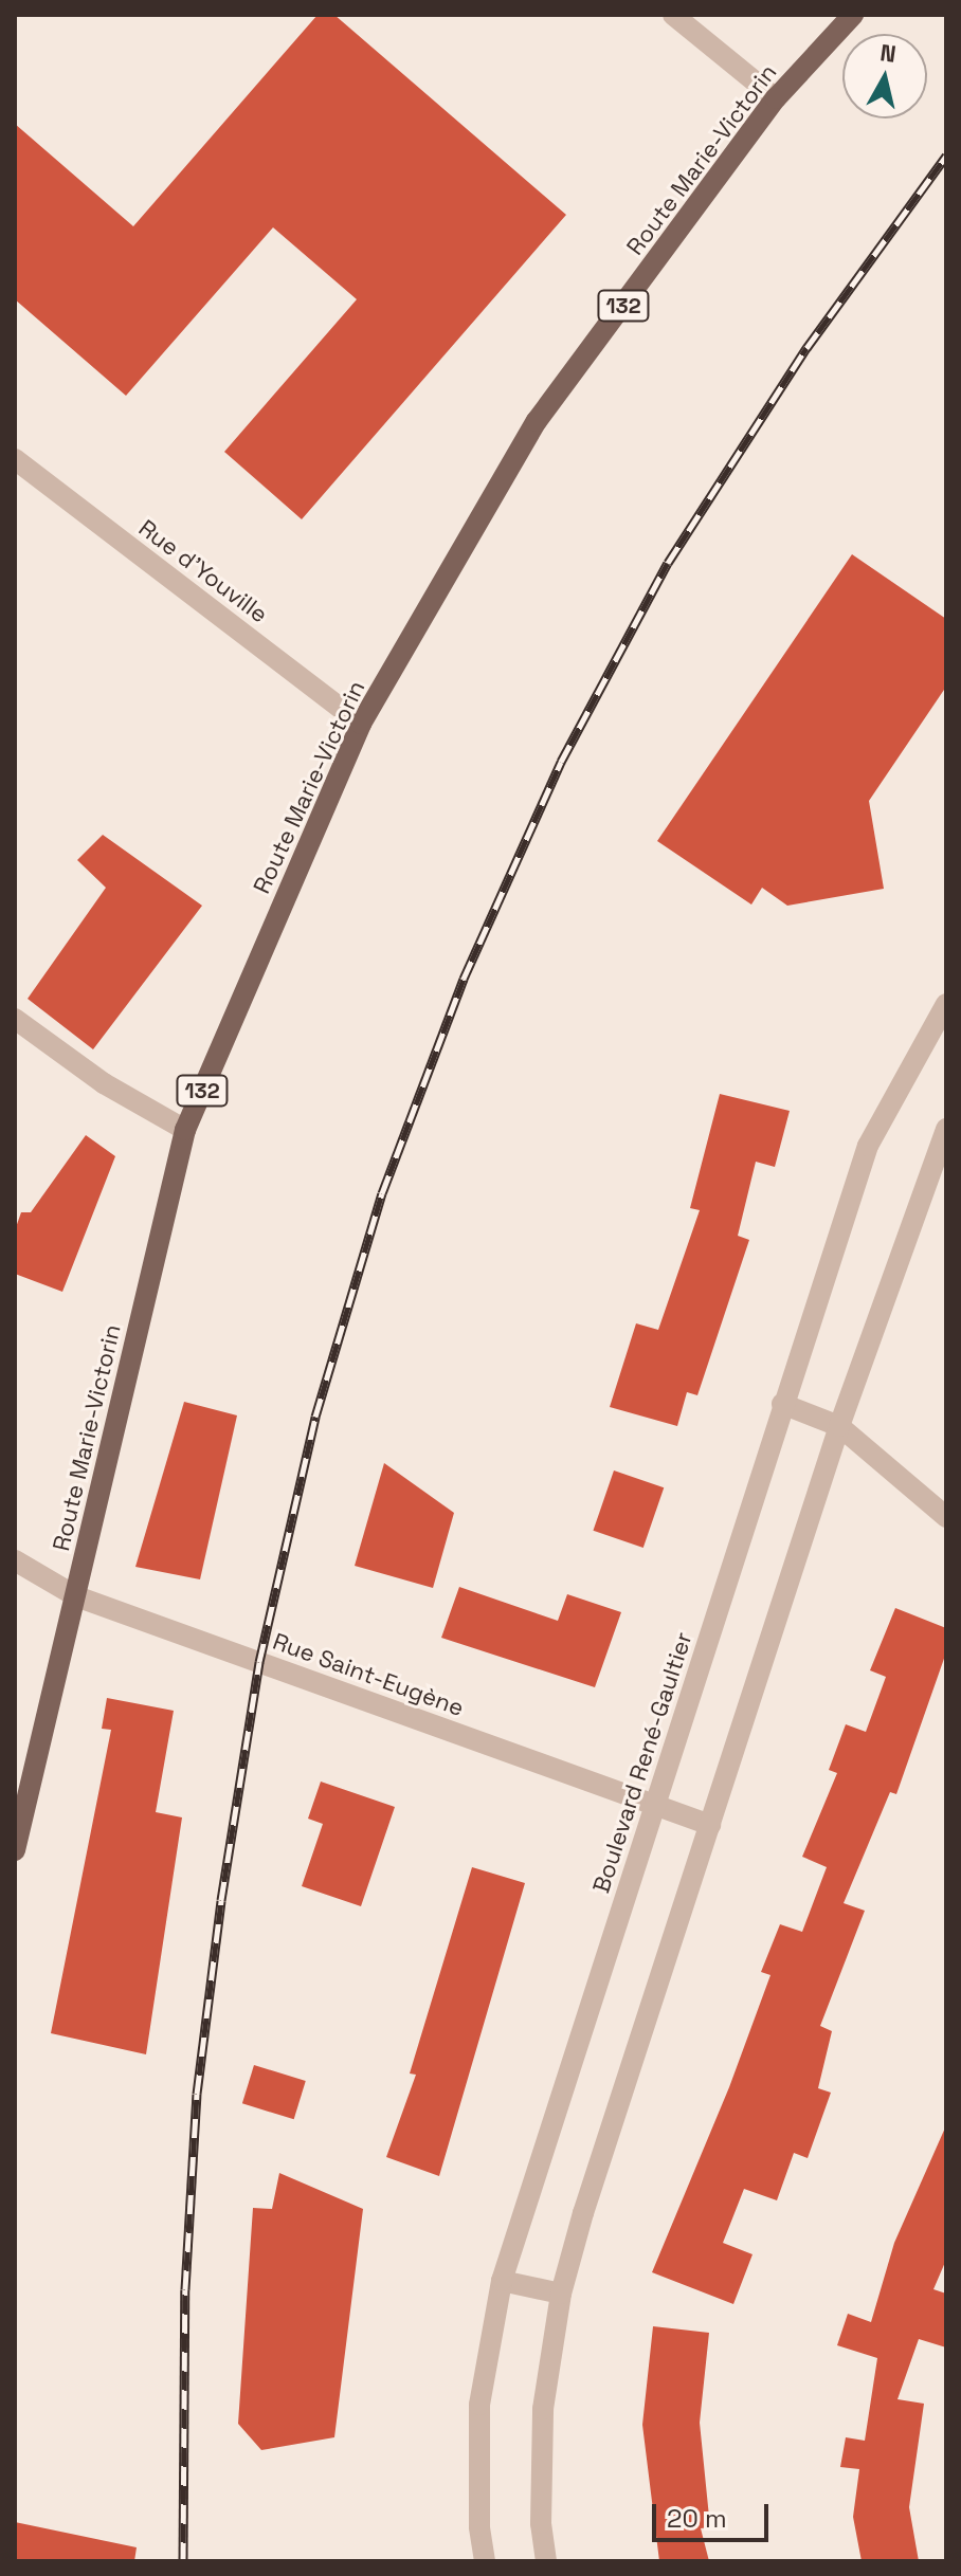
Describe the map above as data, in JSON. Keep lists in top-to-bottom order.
{
  "streets": {
    "main road": ["Route Marie-Victorin", "132"],
    "street": ["Rue d'Youville", "Rue Saint-Eugène", "Boulevard René-Gaultier"]
  },
  "crossings": [
    ["Route Marie-Victorin", "132"],
    ["Route Marie-Victorin", "Rue d'Youville"],
    ["Route Marie-Victorin", "Rue Saint-Eugène"],
    ["132", "Rue Saint-Eugène"],
    ["Rue Saint-Eugène", "Boulevard René-Gaultier"]
  ],
  "scale_bar": "20 m",
  "north": "top"
}
